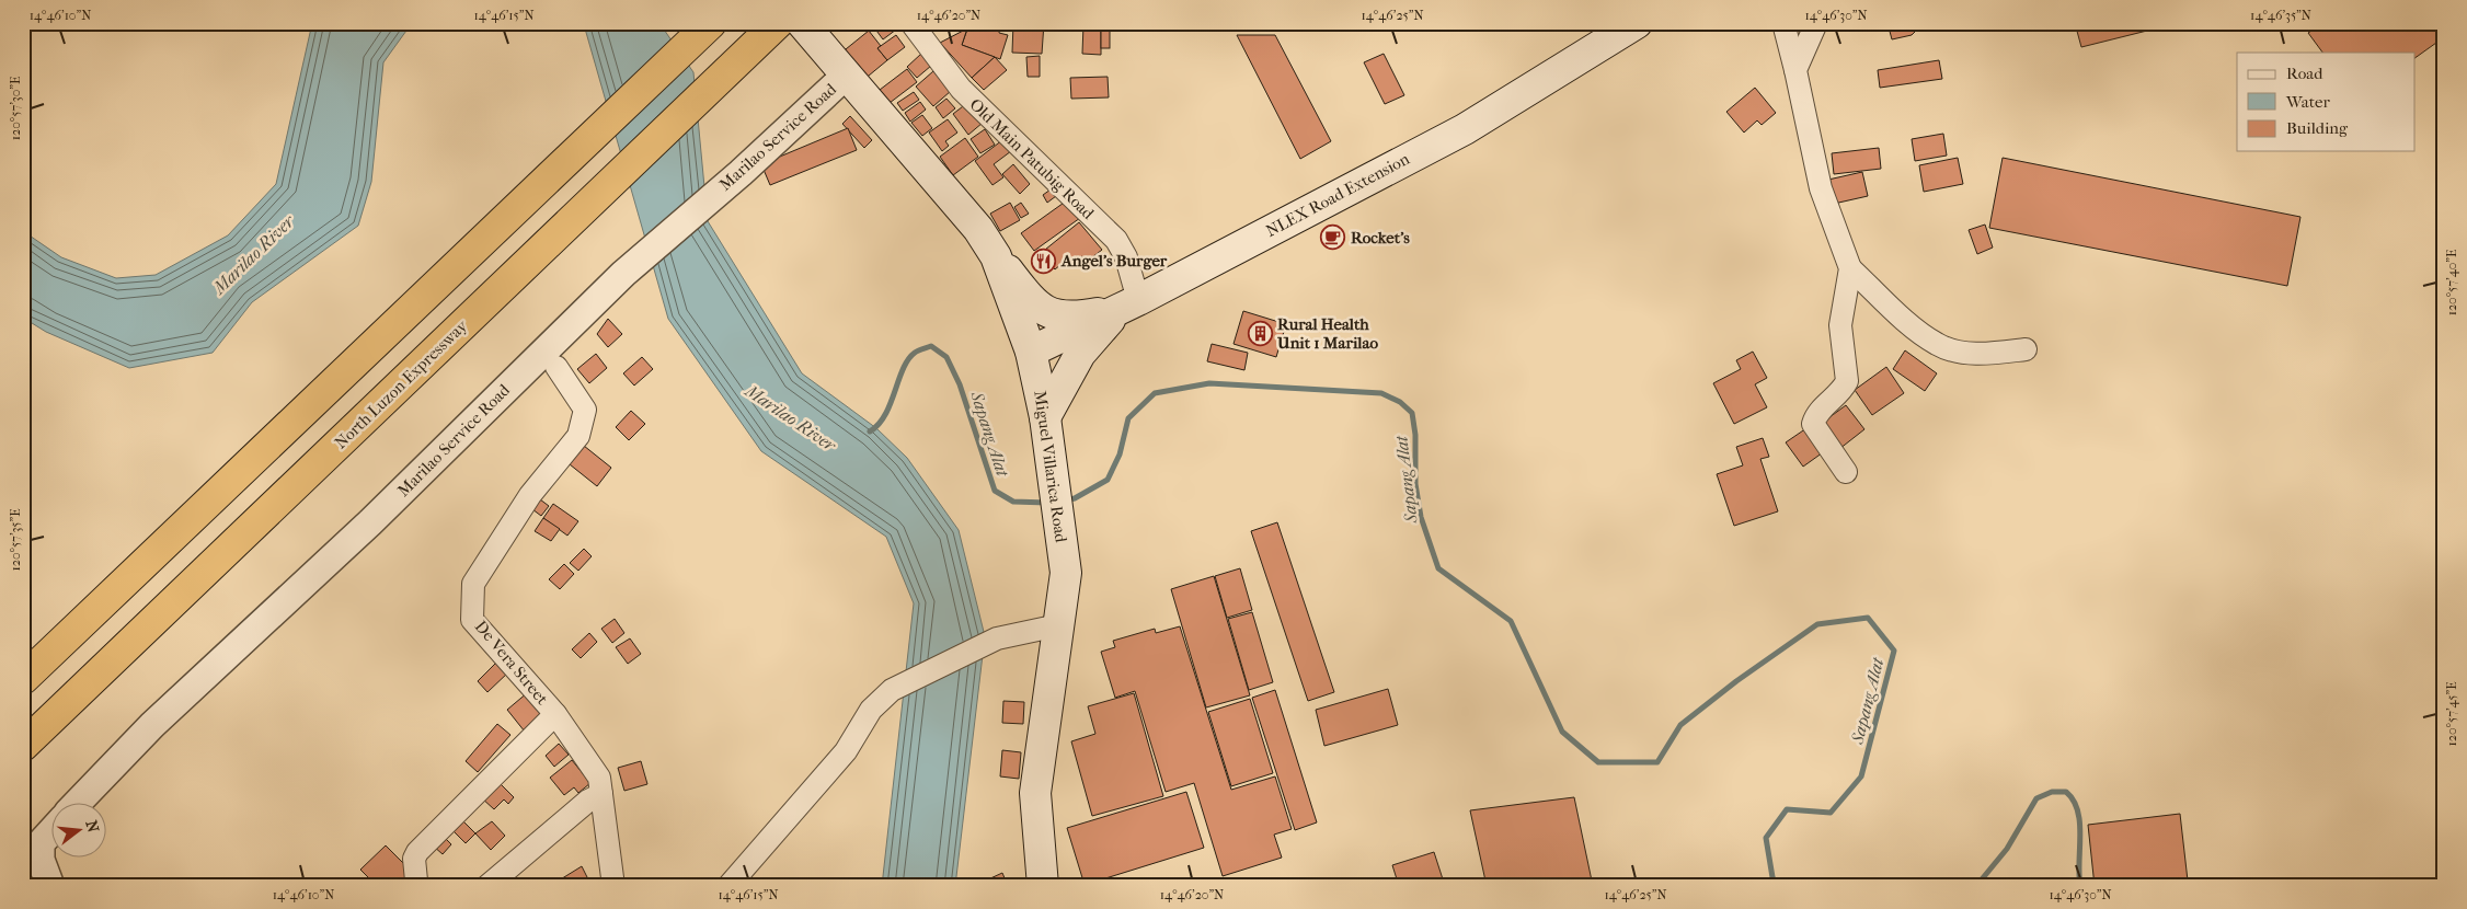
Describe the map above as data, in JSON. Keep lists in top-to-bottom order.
{
  "streets": {
    "highway": ["North Luzon Expressway"],
    "main road": ["NLEX Road Extension", "Miguel Villarica Road"],
    "street": ["Marilao Service Road", "Old Main Patubig Road", "De Vera Street"]
  },
  "crossings": [
    ["Marilao Service Road", "Miguel Villarica Road"],
    ["Old Main Patubig Road", "NLEX Road Extension"],
    ["NLEX Road Extension", "Miguel Villarica Road"]
  ],
  "water": ["Marilao River", "Sapang Alat"],
  "places": {
    "cafe": ["Rocket’s"],
    "restaurant": ["Angel's Burger"],
    "building": ["Rural Health Unit 1 Marilao"]
  },
  "legend": ["Road", "Water", "Building"],
  "north": "right",
  "coordinates": [
    "14°46'10\"N",
    "14°46'15\"N",
    "14°46'20\"N",
    "14°46'25\"N",
    "14°46'30\"N",
    "14°46'35\"N",
    "120°57'30\"E",
    "120°57'40\"E",
    "120°57'35\"E",
    "120°57'45\"E"
  ]
}
